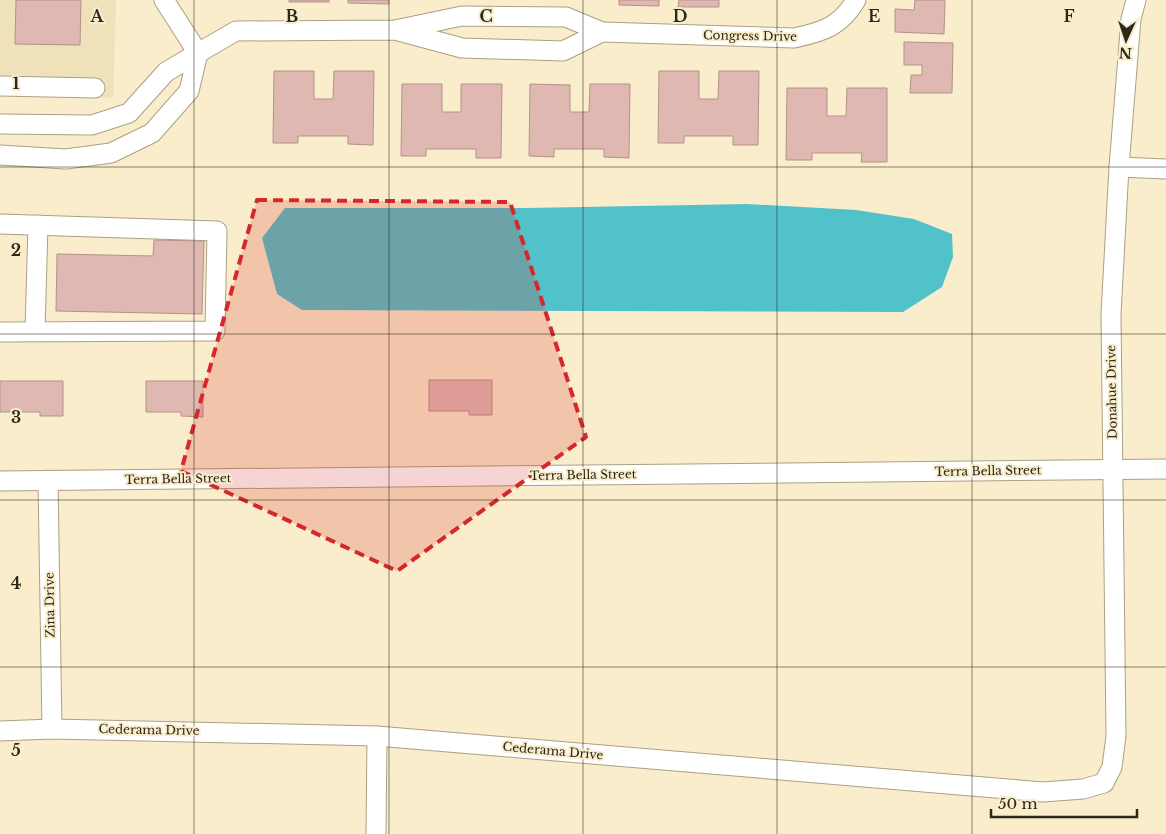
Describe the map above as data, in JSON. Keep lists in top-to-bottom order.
{
  "streets": {
    "street": [
      "Congress Drive",
      "Donahue Drive",
      "Terra Bella Street",
      "Zina Drive",
      "Cederama Drive"
    ]
  },
  "crossings": [
    ["Donahue Drive", "Terra Bella Street"],
    ["Donahue Drive", "Cederama Drive"],
    ["Terra Bella Street", "Zina Drive"],
    ["Zina Drive", "Cederama Drive"]
  ],
  "scale_bar": "50 m",
  "north": "bottom",
  "grid": {
    "columns": [
      "A",
      "B",
      "C",
      "D",
      "E",
      "F"
    ],
    "rows": [
      "1",
      "2",
      "3",
      "4",
      "5"
    ]
  }
}
